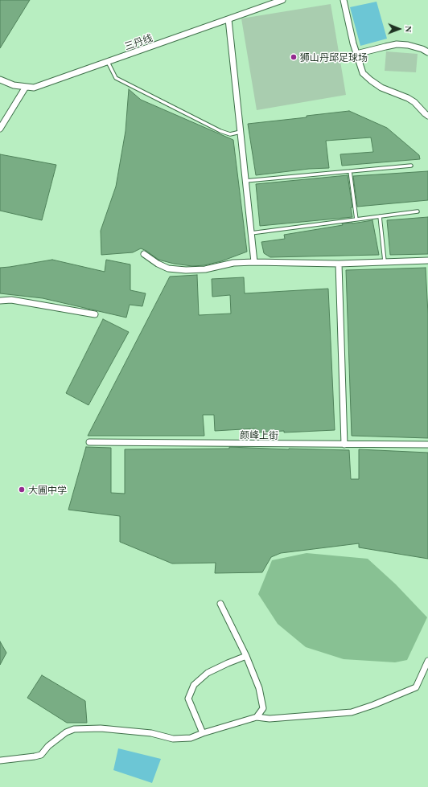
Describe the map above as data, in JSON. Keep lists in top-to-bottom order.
{
  "streets": {
    "street": ["三丹线", "颜峰上街"]
  },
  "places": ["狮山丹邱足球场", "大圃中学"],
  "north": "right"
}
